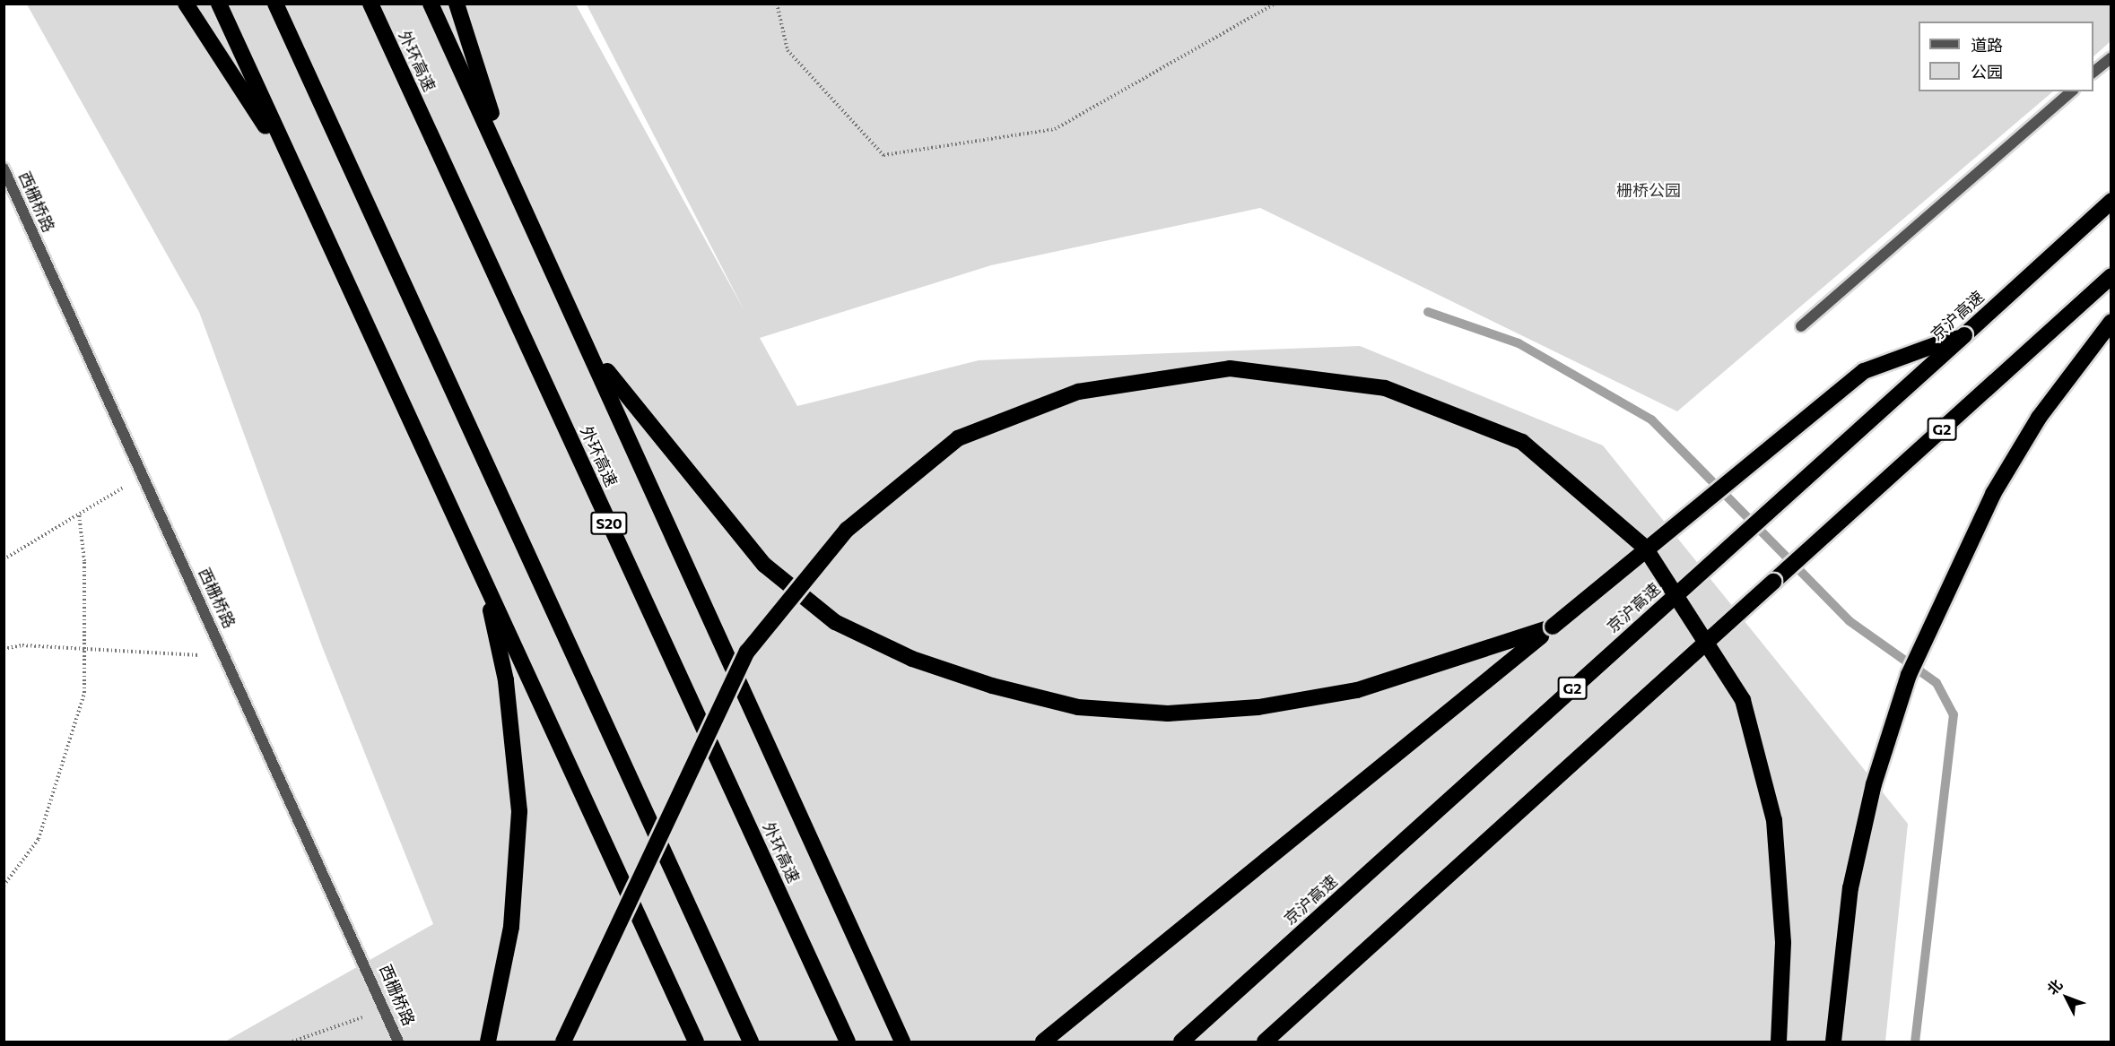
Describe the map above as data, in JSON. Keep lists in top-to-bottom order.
{
  "streets": {
    "highway": [
      "外环高速",
      "京沪高速",
      "G2",
      "S20"
    ],
    "street": ["西栅桥路"]
  },
  "parks": ["栅桥公园"],
  "legend": ["道路", "公园"],
  "north": "top left"
}
